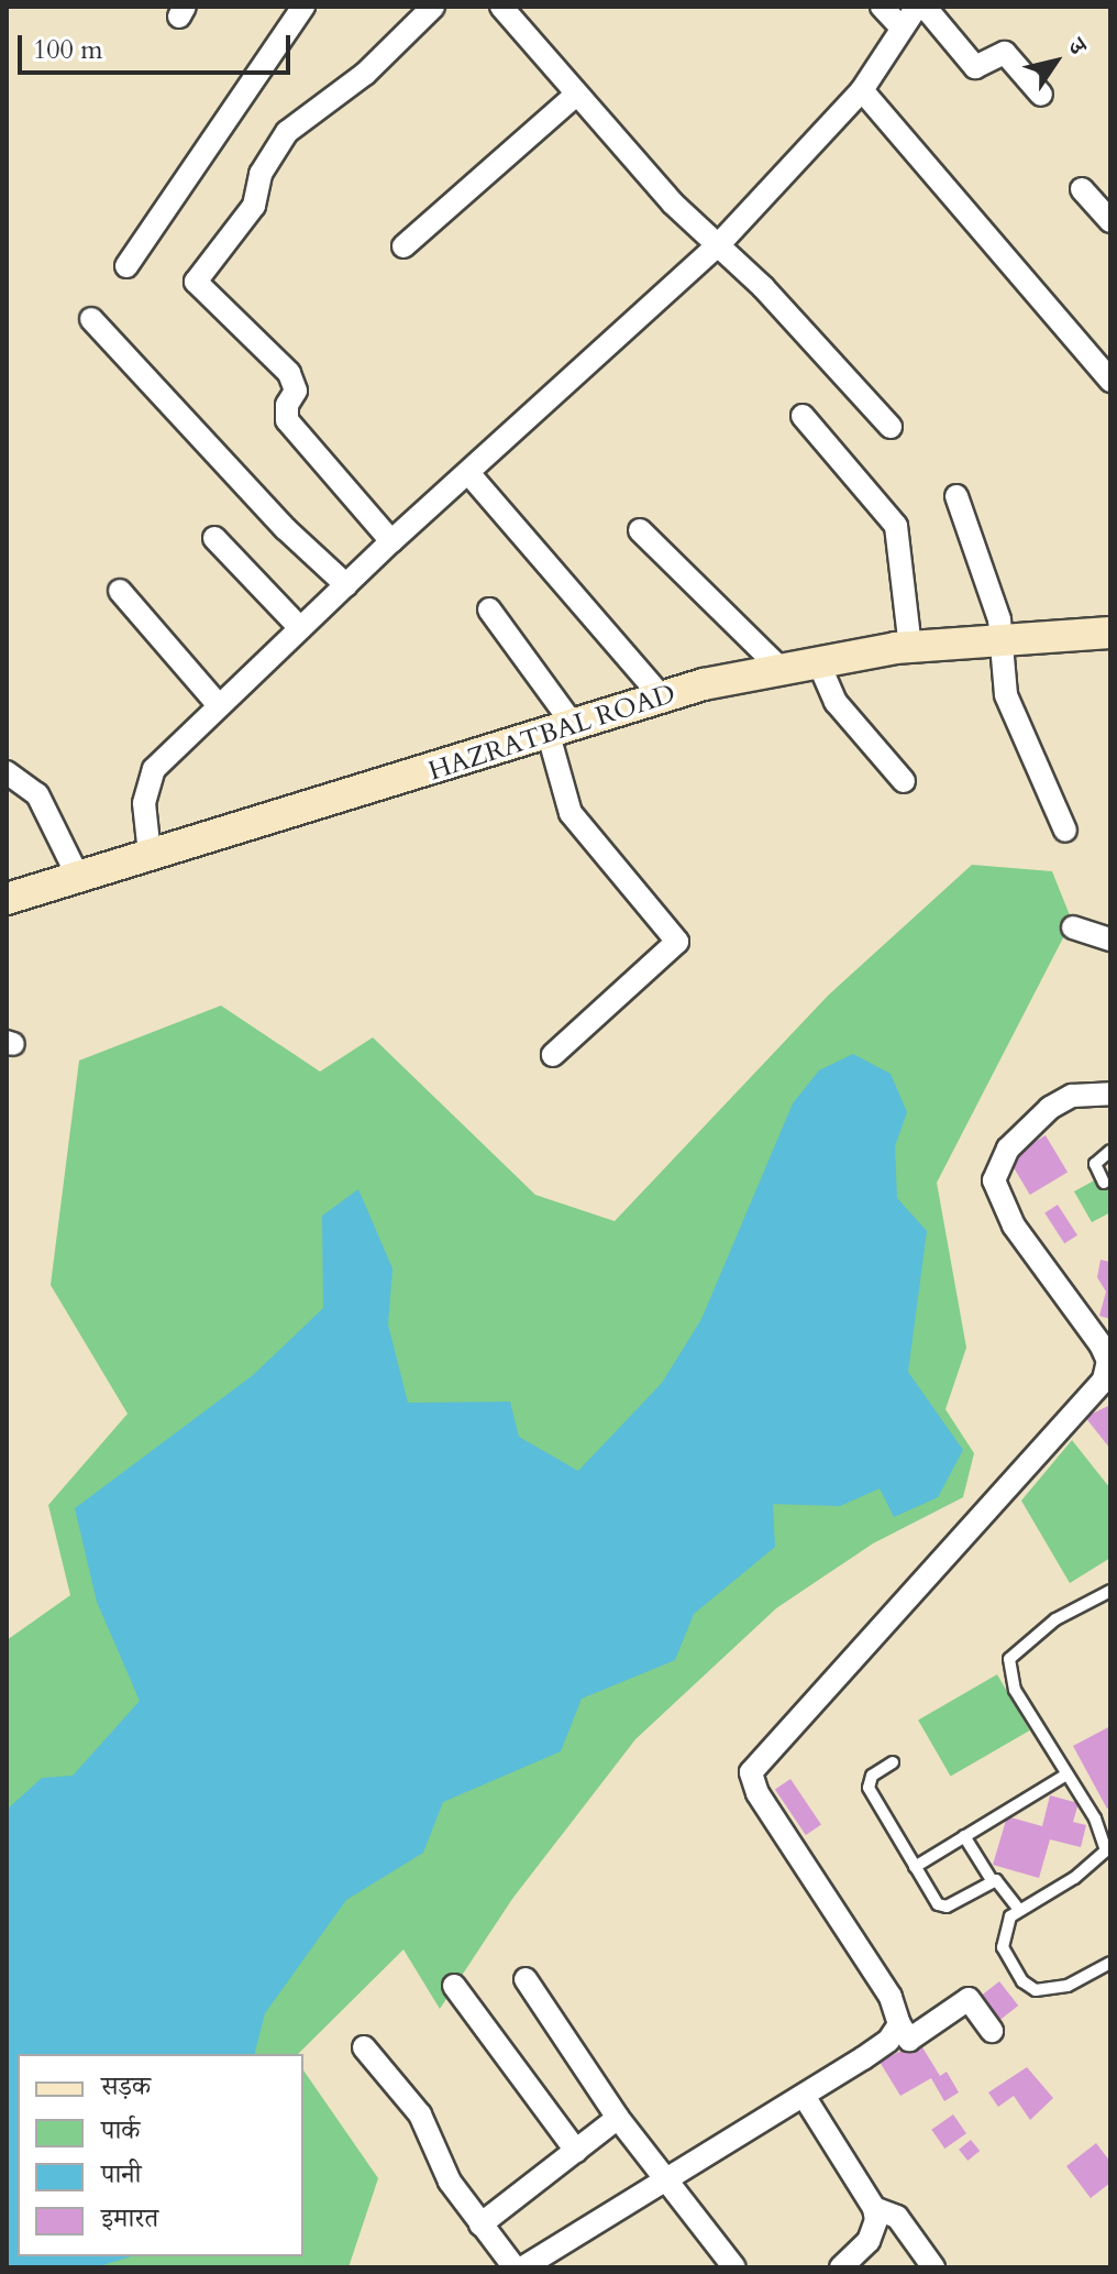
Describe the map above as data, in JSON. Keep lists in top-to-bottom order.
{
  "streets": {
    "main road": ["HAZRATBAL ROAD"]
  },
  "legend": [
    "सड़क",
    "पार्क",
    "पानी",
    "इमारत"
  ],
  "scale_bar": "100 m",
  "north": "top right"
}
